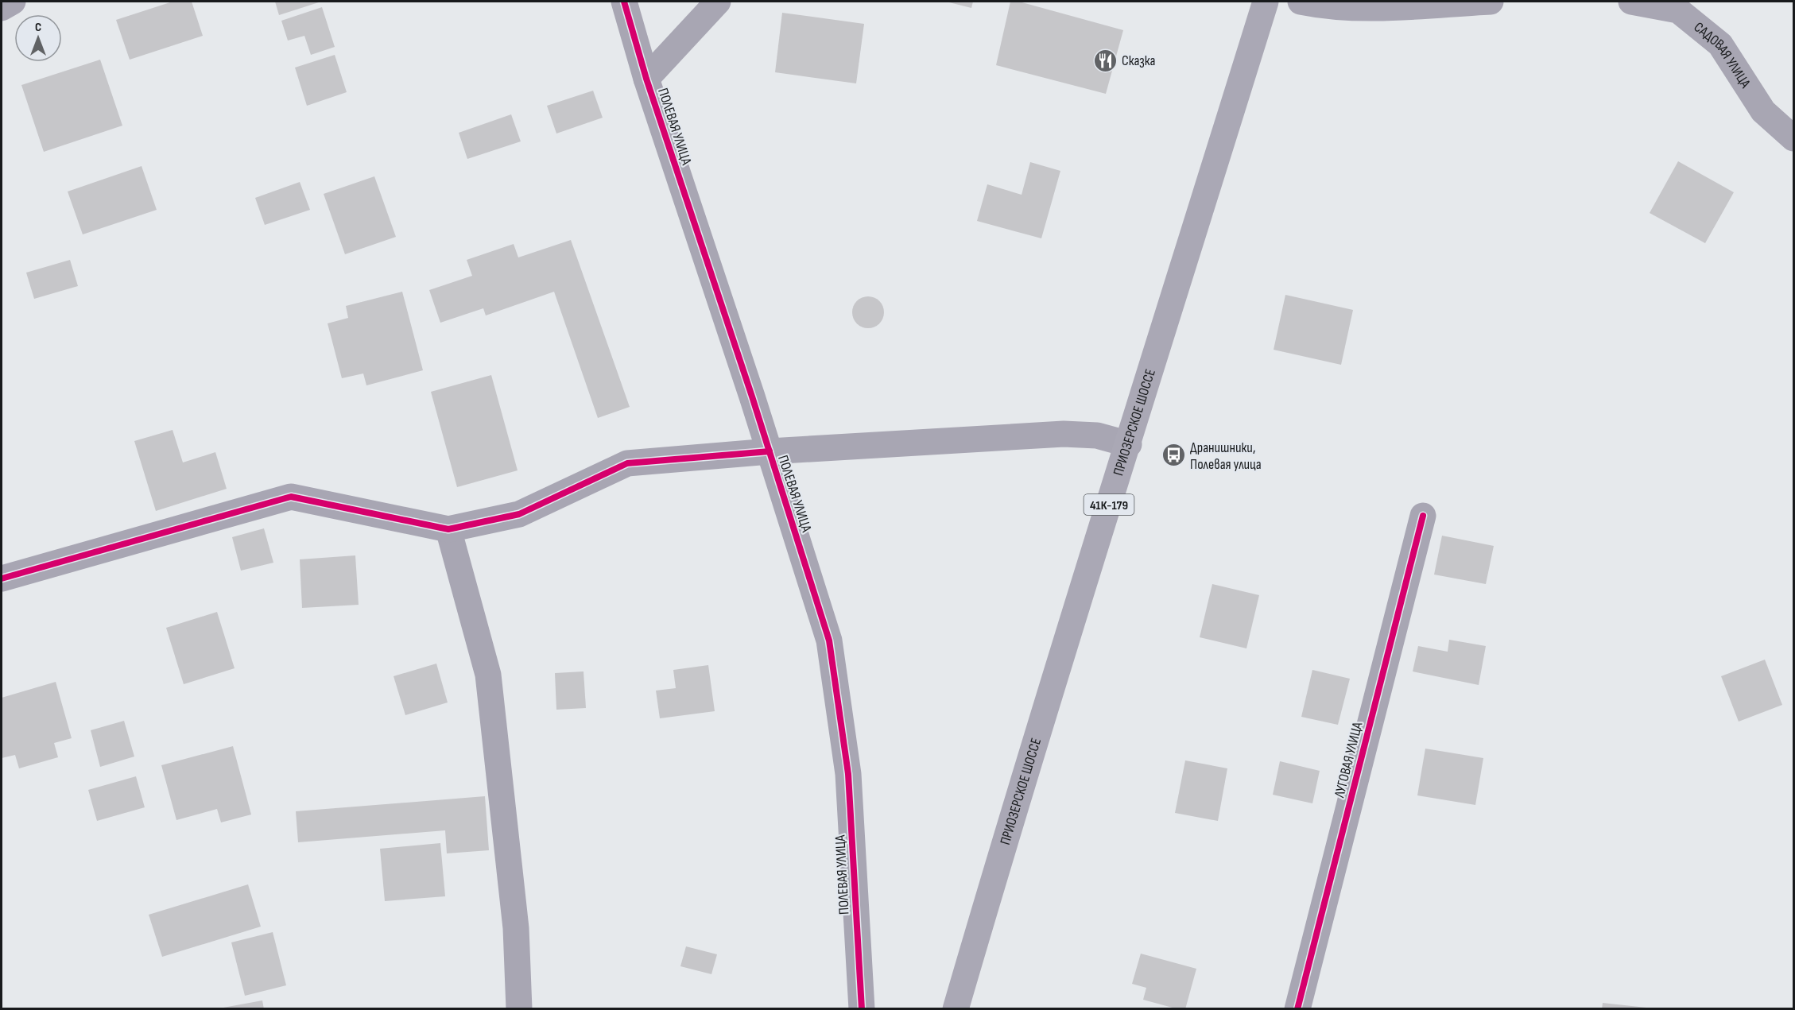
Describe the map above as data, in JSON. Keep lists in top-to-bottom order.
{
  "streets": {
    "main road": ["ПРИОЗЕРСКОЕ ШОССЕ", "41К-179"],
    "street": ["САДОВАЯ УЛИЦА", "ПОЛЕВАЯ УЛИЦА", "ЛУГОВАЯ УЛИЦА"]
  },
  "places": {
    "restaurant": ["Сказка"],
    "bus stop": ["Дранишники, Полевая улица"]
  },
  "north": "top"
}
